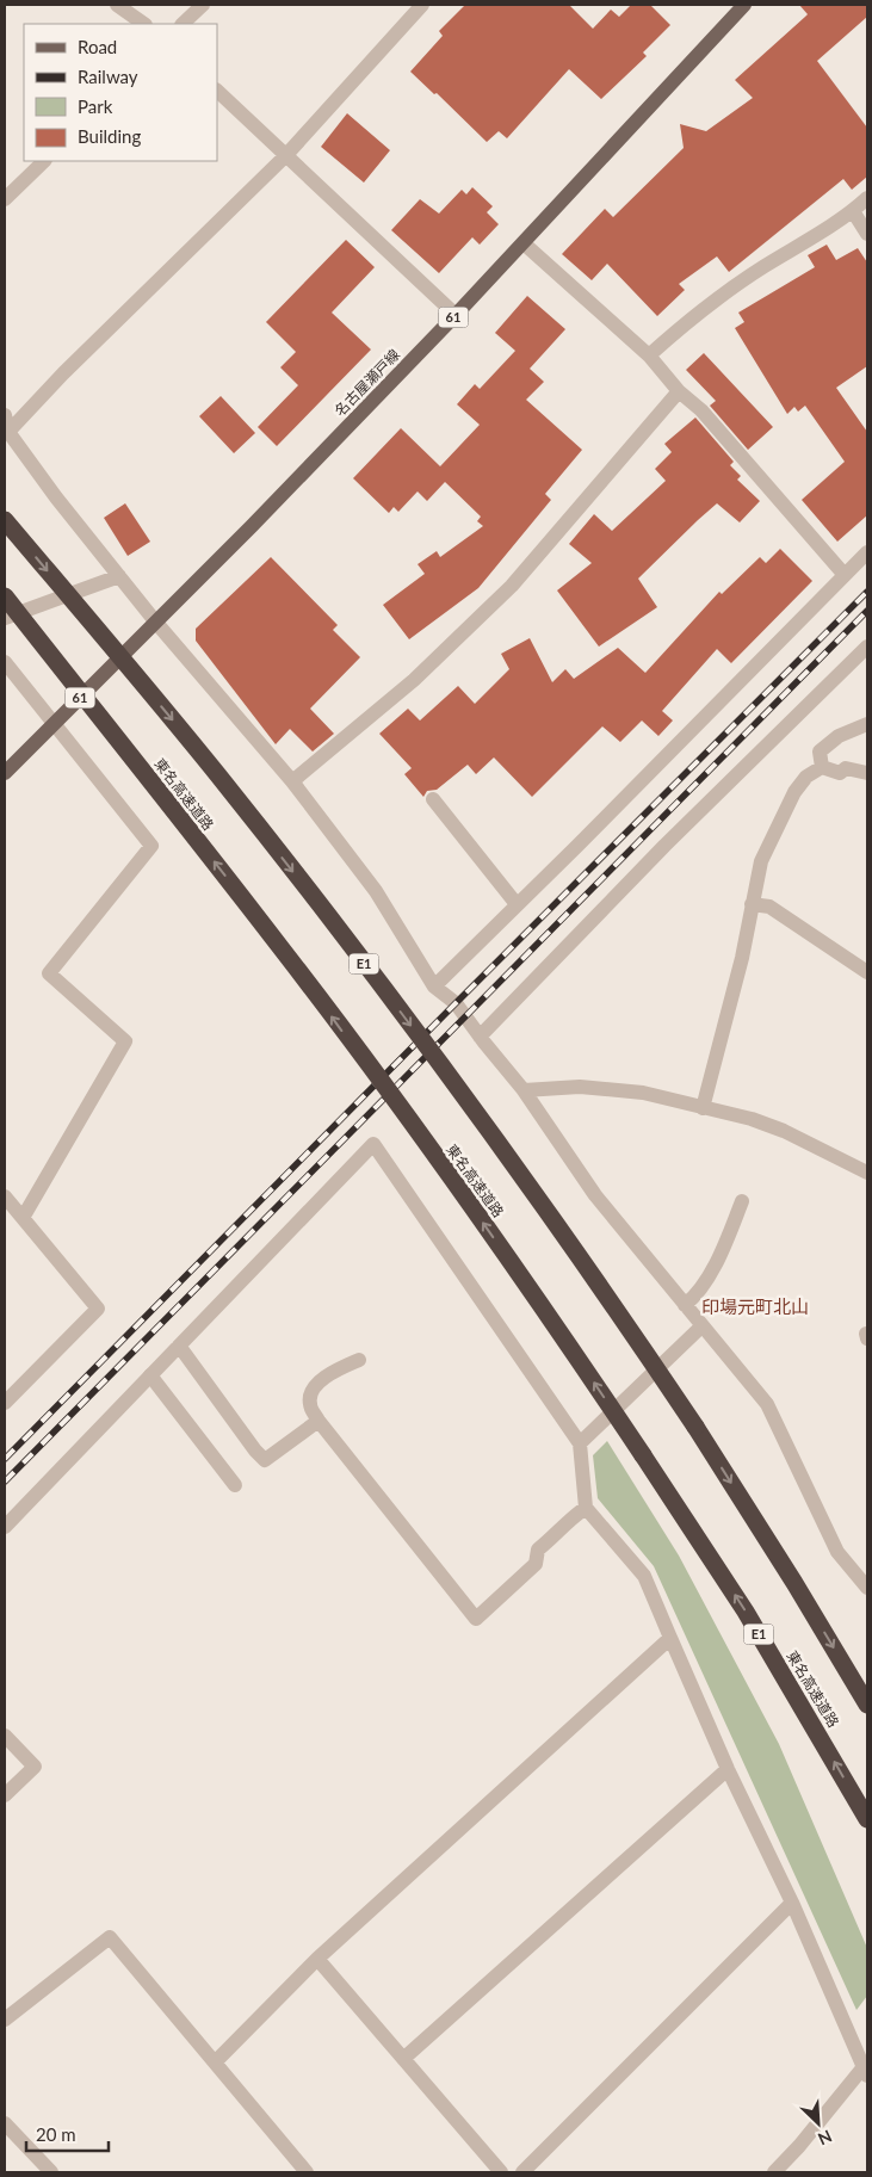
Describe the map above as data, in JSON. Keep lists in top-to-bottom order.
{
  "streets": {
    "highway": ["東名高速道路", "E1"],
    "main road": ["61", "名古屋瀬戸線"]
  },
  "districts": ["印場元町北山"],
  "legend": [
    "Road",
    "Railway",
    "Park",
    "Building"
  ],
  "scale_bar": "20 m",
  "north": "bottom right"
}
